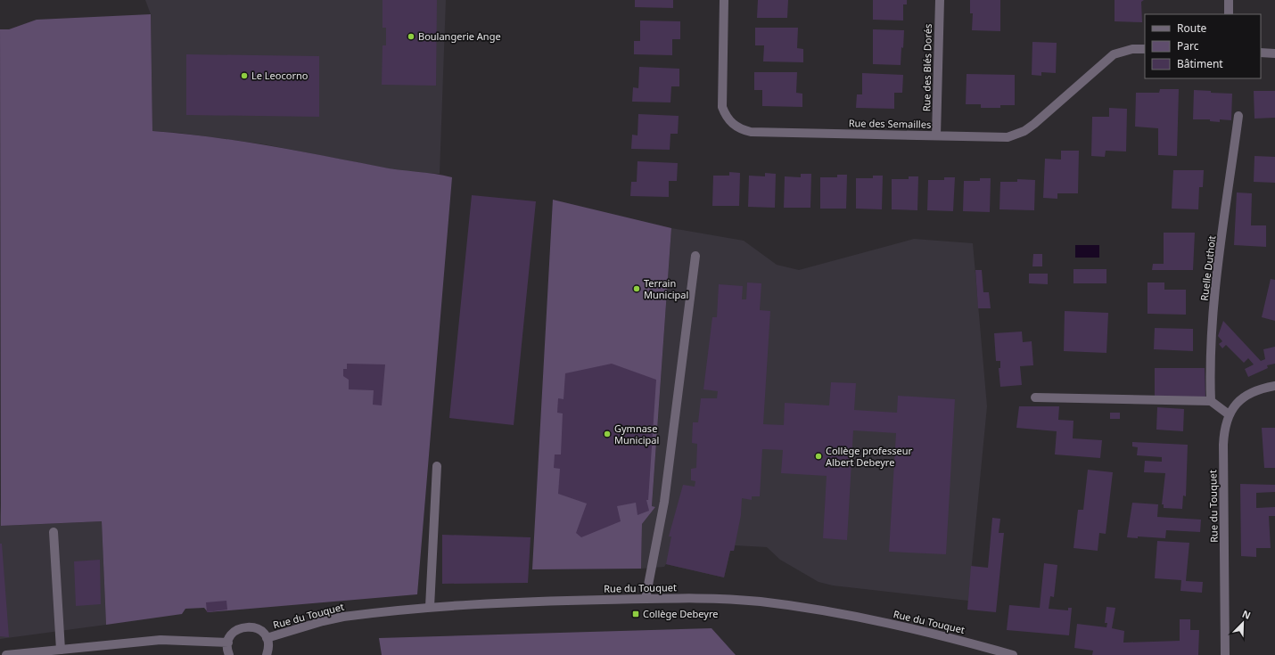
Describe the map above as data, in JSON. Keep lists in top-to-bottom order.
{
  "streets": {
    "street": [
      "Rue des Blés Dorés",
      "Rue des Semailles",
      "Ruelle Duthoit",
      "Rue du Touquet"
    ]
  },
  "crossings": [
    ["Rue des Blés Dorés", "Rue des Semailles"]
  ],
  "places": {
    "other": [
      "Boulangerie Ange",
      "Le Leocorno",
      "Terrain Municipal",
      "Gymnase Municipal",
      "Collège professeur Albert Debeyre"
    ],
    "transit": ["Collège Debeyre"]
  },
  "legend": ["Route", "Parc", "Bâtiment"],
  "north": "top right"
}
